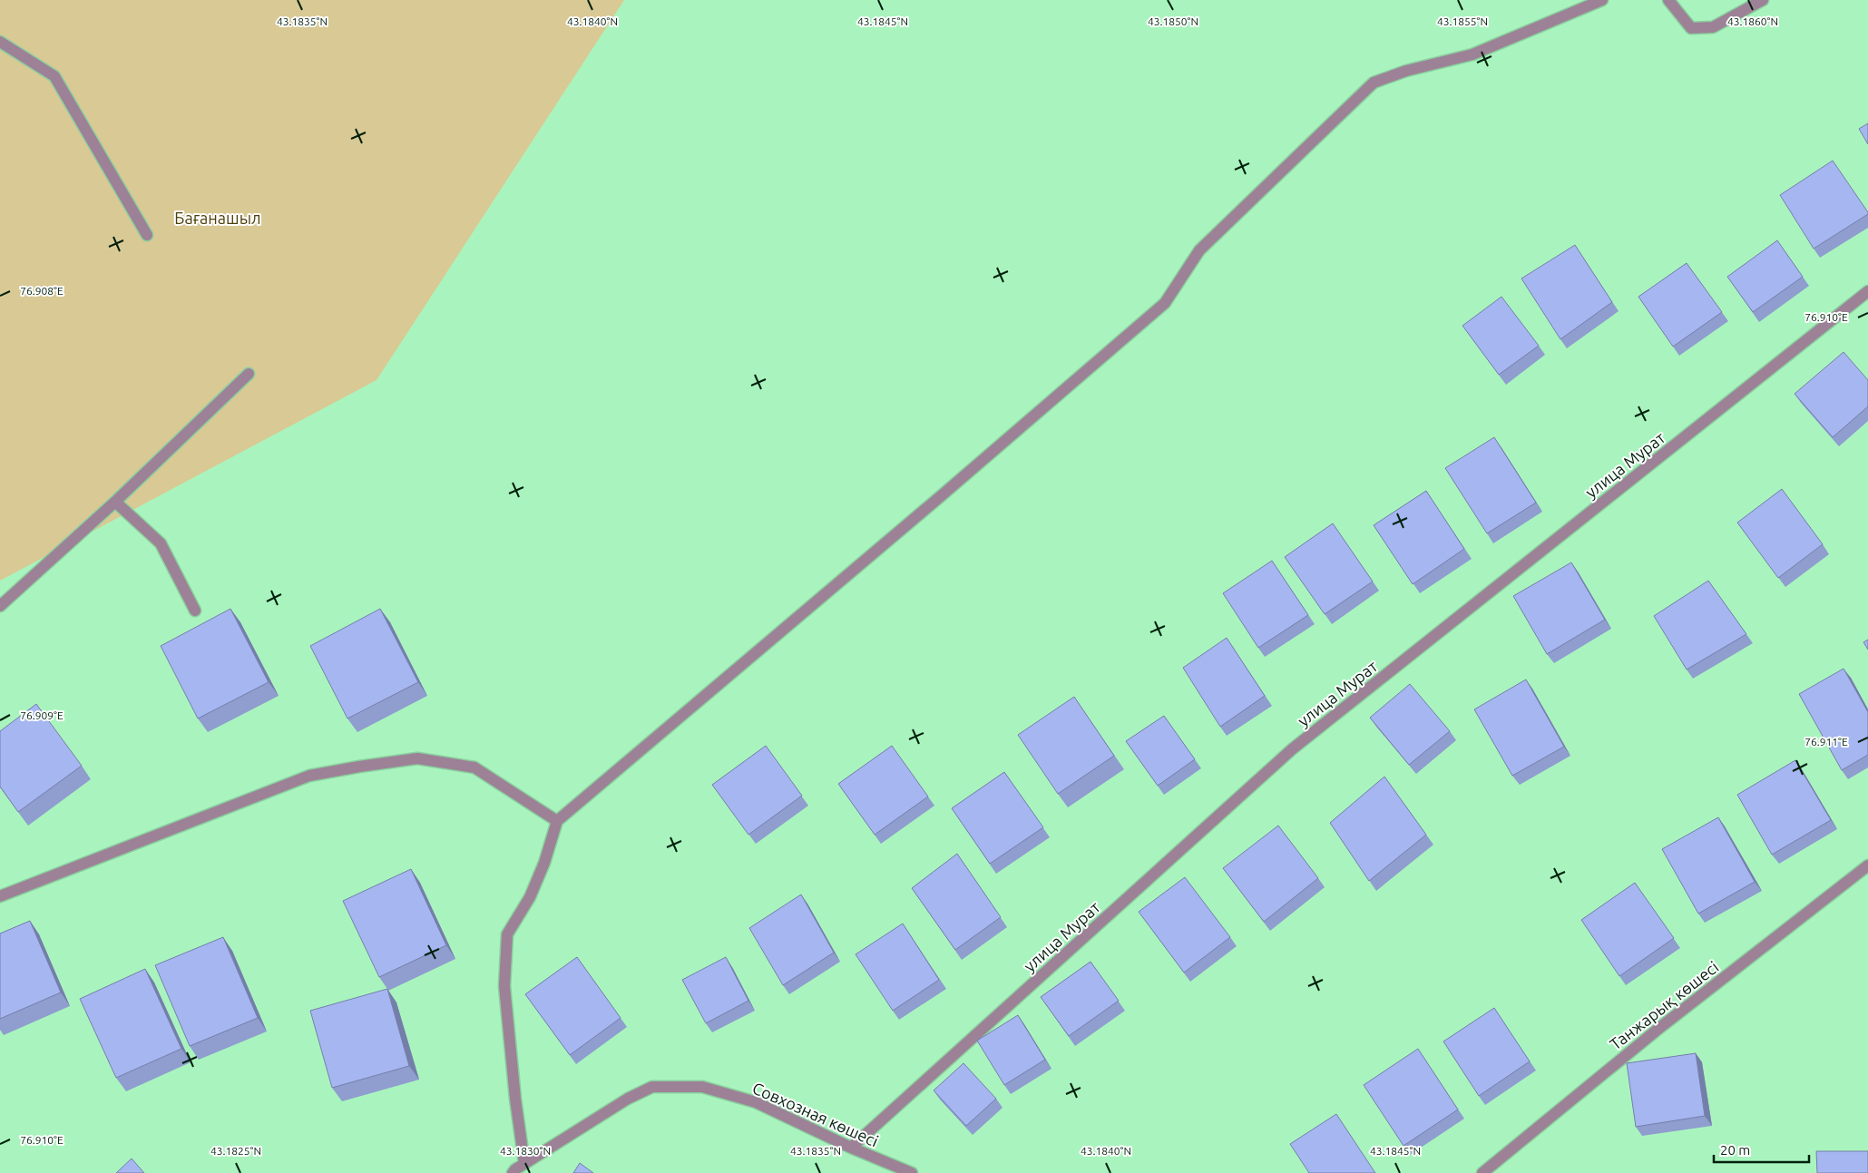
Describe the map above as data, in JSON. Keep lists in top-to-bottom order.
{
  "streets": {
    "street": ["улица Мурат", "Танжарық көшесі", "Совхозная көшесі"]
  },
  "crossings": [
    ["улица Мурат", "Совхозная көшесі"]
  ],
  "parks": ["Бағанашыл"],
  "scale_bar": "20 m",
  "coordinates": [
    "43.1855°N",
    "43.1860°N",
    "43.1835°N",
    "43.1840°N",
    "43.1845°N",
    "43.1850°N",
    "76.908°E",
    "76.910°E",
    "76.909°E",
    "76.911°E",
    "43.1825°N",
    "43.1830°N"
  ]
}
